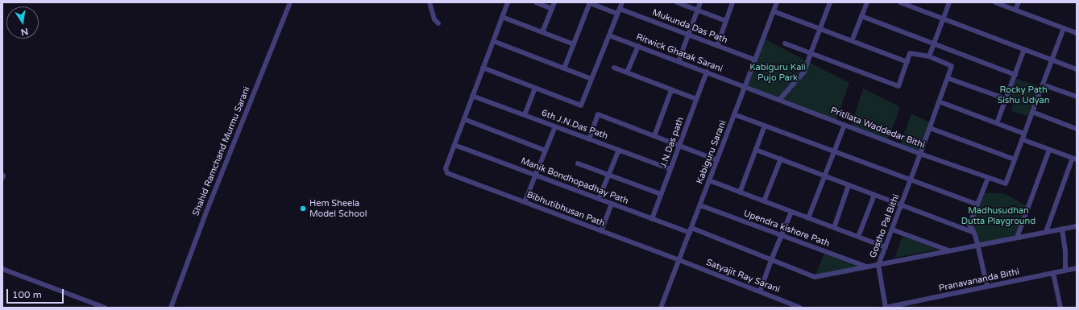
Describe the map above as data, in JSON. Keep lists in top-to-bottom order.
{
  "streets": {
    "street": [
      "Mukunda Das Path",
      "Ritwick Ghatak Sarani",
      "6th J.N.Das Path",
      "Pritilata Waddedar Bithi",
      "J.N.Das path",
      "Shahid Ramchand Murmu Sarani",
      "Kabiguru Sarani",
      "Manik Bondhopadhay Path",
      "Bibhutibhusan Path",
      "Gostho Pal Bithi",
      "Upendra kishore Path",
      "Satyajit Ray Sarani",
      "Pranavananda Bithi"
    ]
  },
  "crossings": [
    ["Mukunda Das Path", "Kabiguru Sarani"],
    ["Ritwick Ghatak Sarani", "Pritilata Waddedar Bithi"],
    ["Ritwick Ghatak Sarani", "J.N.Das path"],
    ["Ritwick Ghatak Sarani", "Kabiguru Sarani"],
    ["6th J.N.Das Path", "J.N.Das path"],
    ["Pritilata Waddedar Bithi", "Kabiguru Sarani"],
    ["Pritilata Waddedar Bithi", "Gostho Pal Bithi"],
    ["J.N.Das path", "Manik Bondhopadhay Path"],
    ["Kabiguru Sarani", "Manik Bondhopadhay Path"],
    ["Kabiguru Sarani", "Bibhutibhusan Path"],
    ["Kabiguru Sarani", "Upendra kishore Path"],
    ["Kabiguru Sarani", "Satyajit Ray Sarani"],
    ["Manik Bondhopadhay Path", "Bibhutibhusan Path"],
    ["Manik Bondhopadhay Path", "Gostho Pal Bithi"],
    ["Manik Bondhopadhay Path", "Upendra kishore Path"],
    ["Bibhutibhusan Path", "Satyajit Ray Sarani"],
    ["Gostho Pal Bithi", "Pranavananda Bithi"]
  ],
  "parks": ["Kabiguru Kali Pujo Park", "Rocky Path Sishu Udyan", "Madhusudhan Dutta Playground"],
  "places": ["Hem Sheela Model School"],
  "scale_bar": "100 m",
  "north": "bottom"
}
